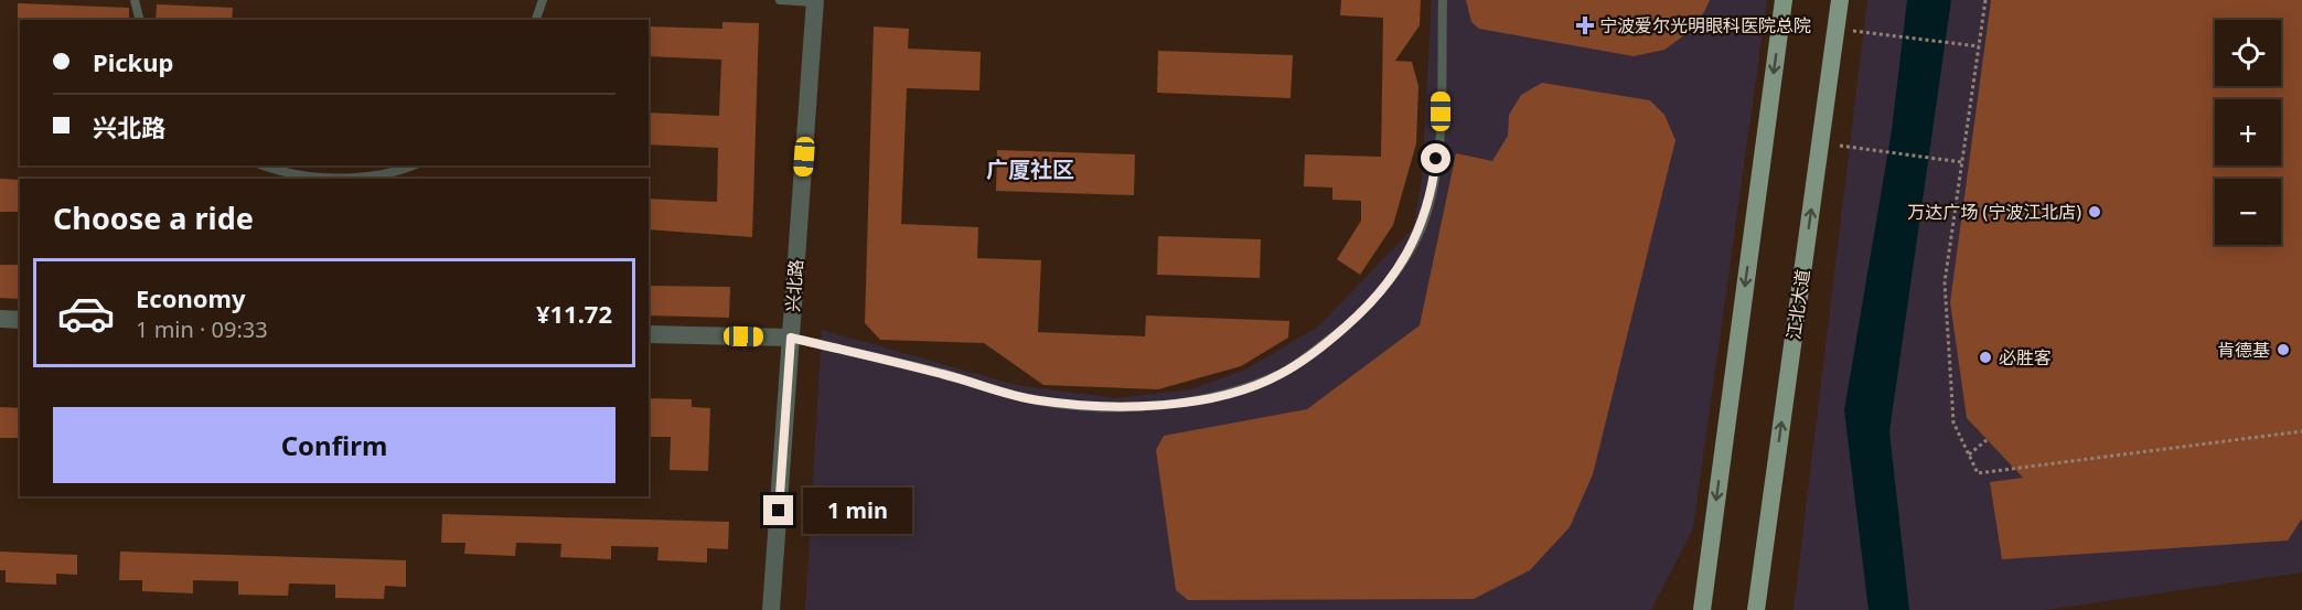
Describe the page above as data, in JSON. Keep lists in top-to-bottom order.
{
  "streets": {
    "main road": ["江北大道"],
    "street": ["兴北路"]
  },
  "districts": ["广厦社区"],
  "places": {
    "health": ["宁波爱尔光明眼科医院总院"],
    "other": ["万达广场 (宁波江北店)", "肯德基", "必胜客"]
  },
  "page": {
    "map_buttons": ["+", "−"],
    "banner": ["Pickup", "兴北路"],
    "heading": "Choose a ride",
    "list": [
      {
        "name": "Economy",
        "note": "1 min · 09:33",
        "value": "¥11.72"
      }
    ],
    "buttons": "Confirm",
    "bubble": "1 min"
  }
}
